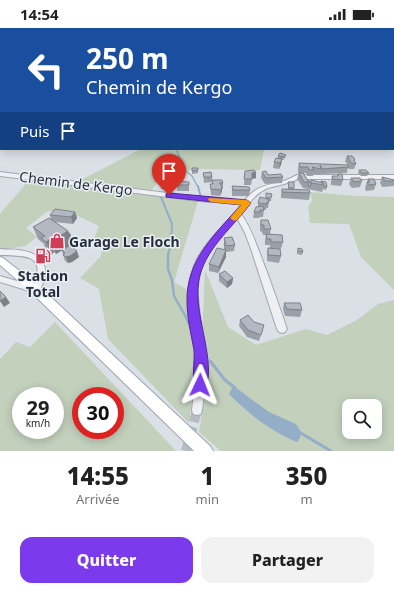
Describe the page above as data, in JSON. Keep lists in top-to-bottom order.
{
  "streets": {
    "street": ["Chemin de Kergo"]
  },
  "places": {
    "shop": ["Garage Le Floch"],
    "fuel station": ["Station Total"]
  },
  "page": {
    "status": "14:54",
    "turn": ["250 m", "Chemin de Kergo"],
    "then": "Puis",
    "speed": "29 km/h",
    "limit": "30",
    "eta": [
      "14:55",
      "Arrivée",
      "1",
      "min",
      "350",
      "m"
    ],
    "buttons": ["Quitter", "Partager"]
  }
}
